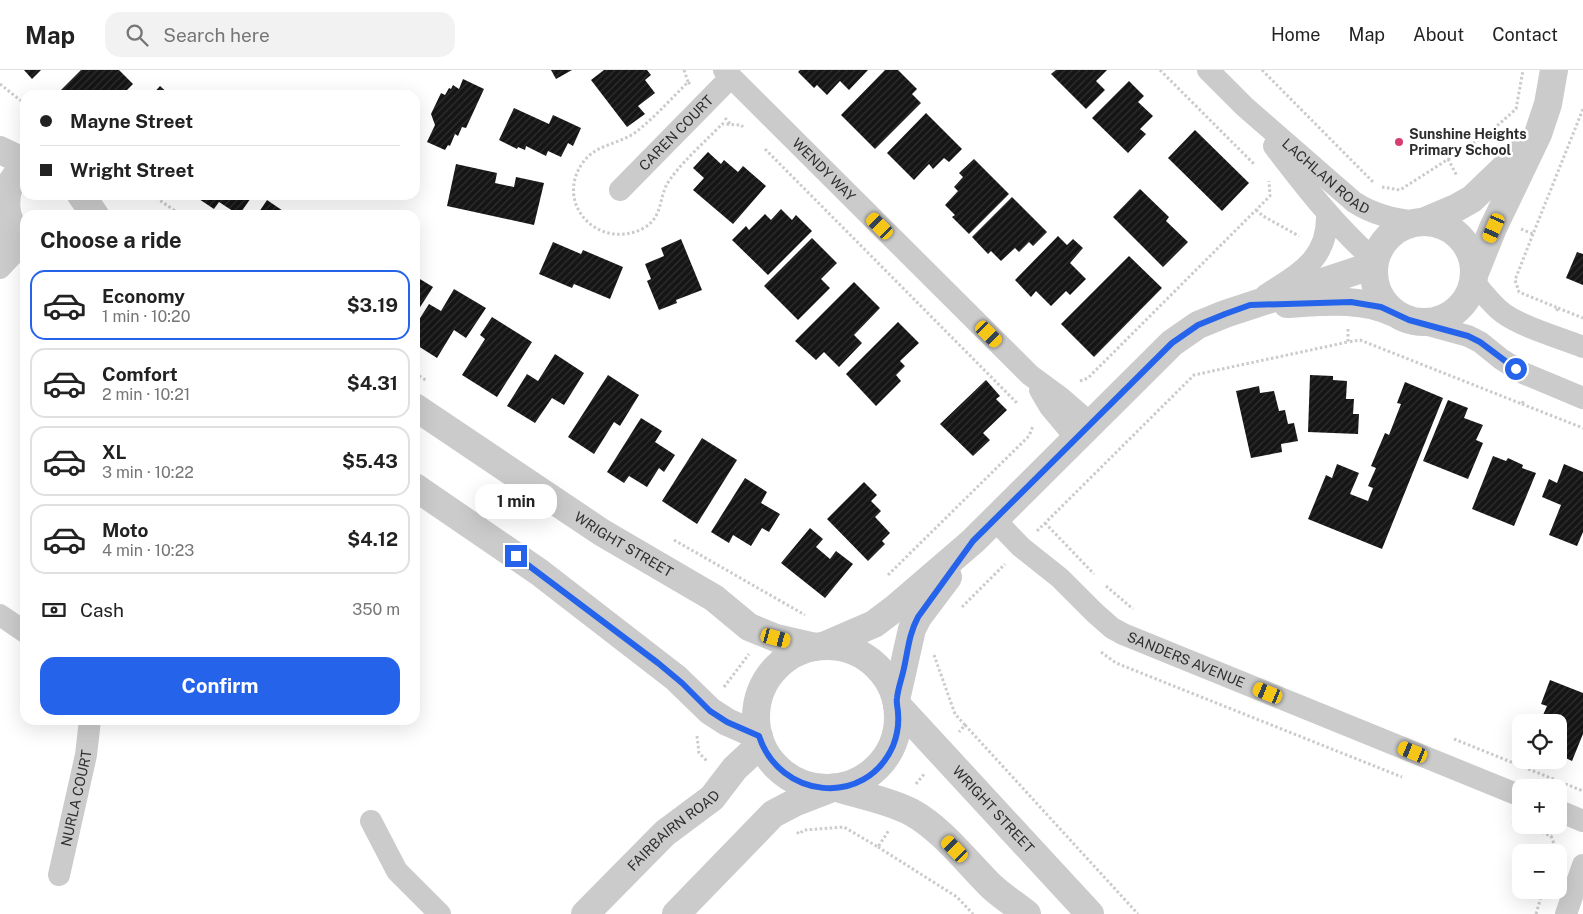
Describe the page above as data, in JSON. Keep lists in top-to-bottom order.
{
  "streets": {
    "street": [
      "CAREN COURT",
      "WENDY WAY",
      "LACHLAN ROAD",
      "WRIGHT STREET",
      "SANDERS AVENUE",
      "NURLA COURT",
      "FAIRBAIRN ROAD"
    ]
  },
  "crossings": [
    ["CAREN COURT", "WENDY WAY"],
    ["WRIGHT STREET", "FAIRBAIRN ROAD"]
  ],
  "places": ["Sunshine Heights Primary School"],
  "page": {
    "header": "Map",
    "search": "Search here",
    "nav": [
      "Home",
      "Map",
      "About",
      "Contact"
    ],
    "banner": ["Mayne Street", "Wright Street"],
    "heading": "Choose a ride",
    "list": [
      {
        "name": "Economy",
        "note": "1 min · 10:20",
        "value": "$3.19"
      },
      {
        "name": "Comfort",
        "note": "2 min · 10:21",
        "value": "$4.31"
      },
      {
        "name": "XL",
        "note": "3 min · 10:22",
        "value": "$5.43"
      },
      {
        "name": "Moto",
        "note": "4 min · 10:23",
        "value": "$4.12"
      }
    ],
    "bubble": "1 min",
    "pay": ["Cash", "350 m"],
    "buttons": "Confirm",
    "map_buttons": ["+", "−"]
  }
}
